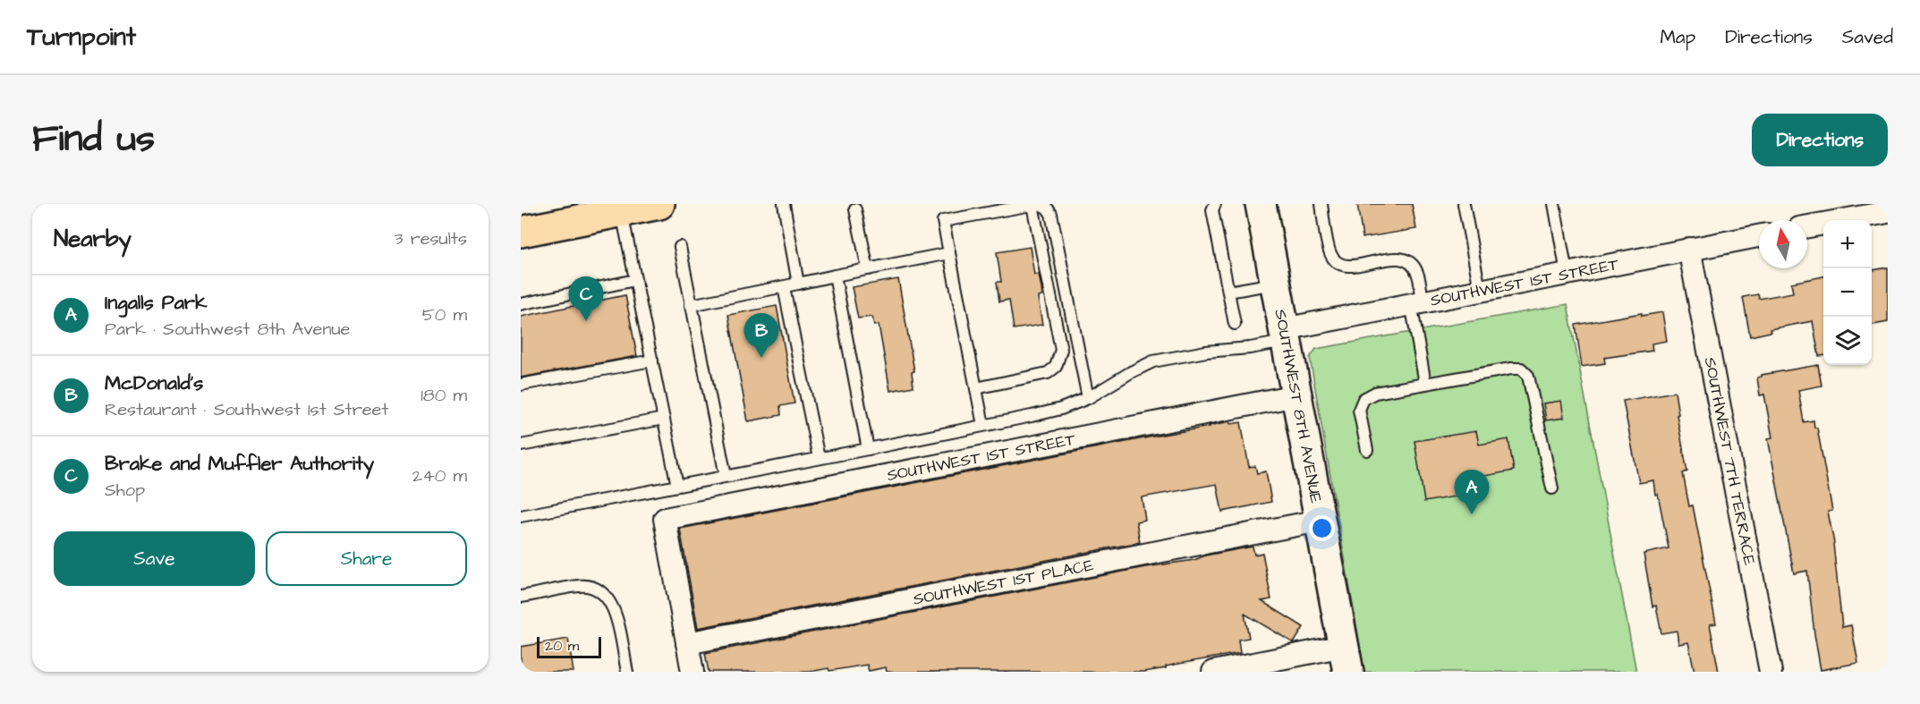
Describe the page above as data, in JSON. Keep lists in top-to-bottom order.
{
  "streets": {
    "street": [
      "SOUTHWEST 1ST STREET",
      "SOUTHWEST 8TH AVENUE",
      "SOUTHWEST 7TH TERRACE",
      "SOUTHWEST 1ST PLACE"
    ]
  },
  "crossings": [
    ["SOUTHWEST 1ST STREET", "SOUTHWEST 8TH AVENUE"],
    ["SOUTHWEST 1ST STREET", "SOUTHWEST 7TH TERRACE"],
    ["SOUTHWEST 1ST STREET", "SOUTHWEST 1ST PLACE"],
    ["SOUTHWEST 8TH AVENUE", "SOUTHWEST 1ST PLACE"]
  ],
  "scale_bar": "20 m",
  "north": "top",
  "page": {
    "header": "Turnpoint",
    "nav": ["Map", "Directions", "Saved"],
    "title": "Find us",
    "buttons": [
      "Directions",
      ["Save", "Share"]
    ],
    "heading": ["Nearby", "3 results"],
    "map_buttons": ["+", "−"],
    "list": [
      {
        "mark": "A",
        "name": "Ingalls Park",
        "note": "Park · Southwest 8th Avenue",
        "value": "50 m"
      },
      {
        "mark": "B",
        "name": "McDonald's",
        "note": "Restaurant · Southwest 1st Street",
        "value": "180 m"
      },
      {
        "mark": "C",
        "name": "Brake and Muffler Authority",
        "note": "Shop",
        "value": "240 m"
      }
    ],
    "pins": ["C", "B", "A"],
    "scale": "20 m"
  }
}
